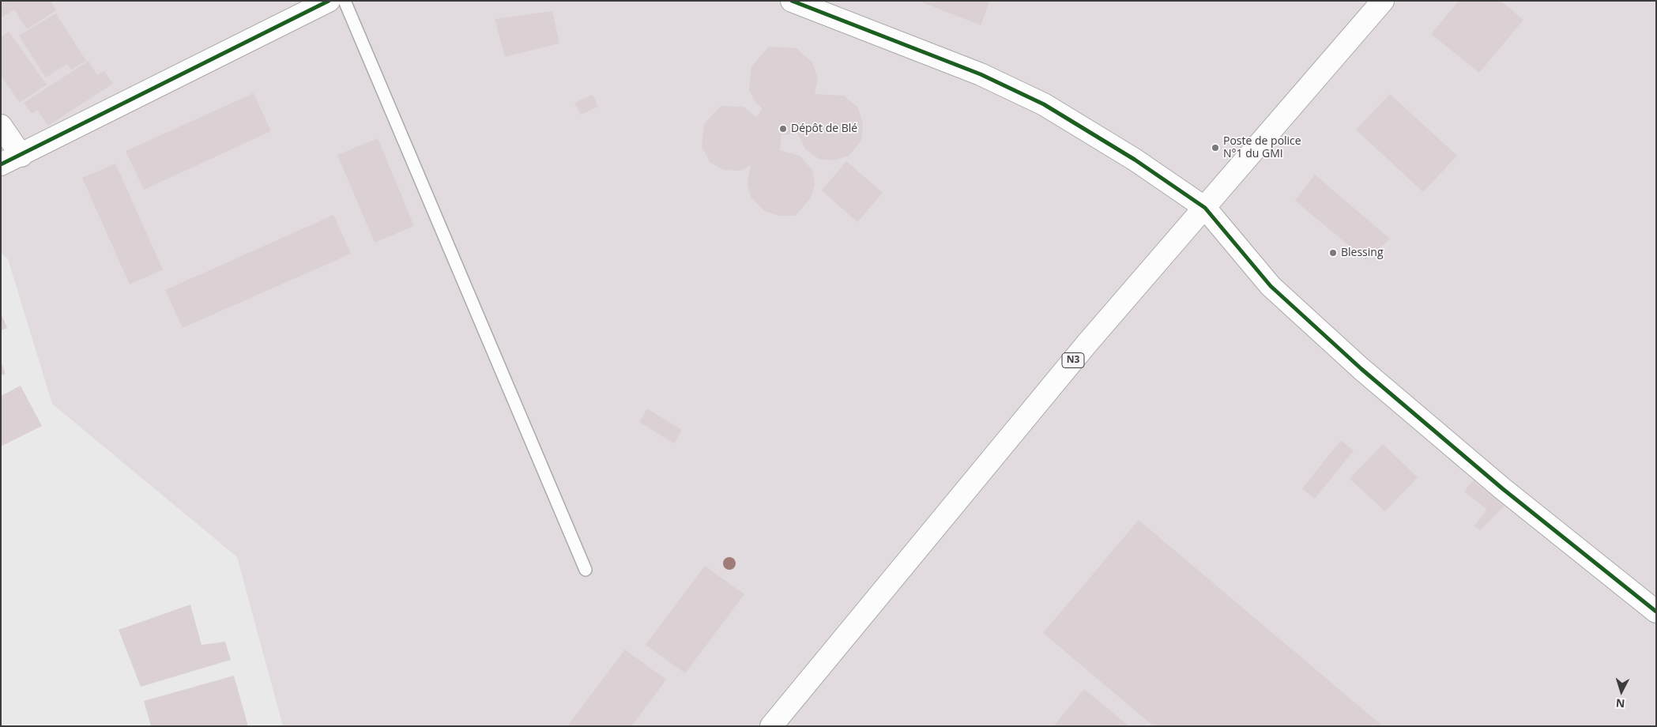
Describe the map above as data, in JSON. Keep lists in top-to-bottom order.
{
  "streets": {
    "main road": ["N3"]
  },
  "places": ["Dépôt de Blé", "Poste de police N°1 du GMI", "Blessing"],
  "north": "bottom"
}
